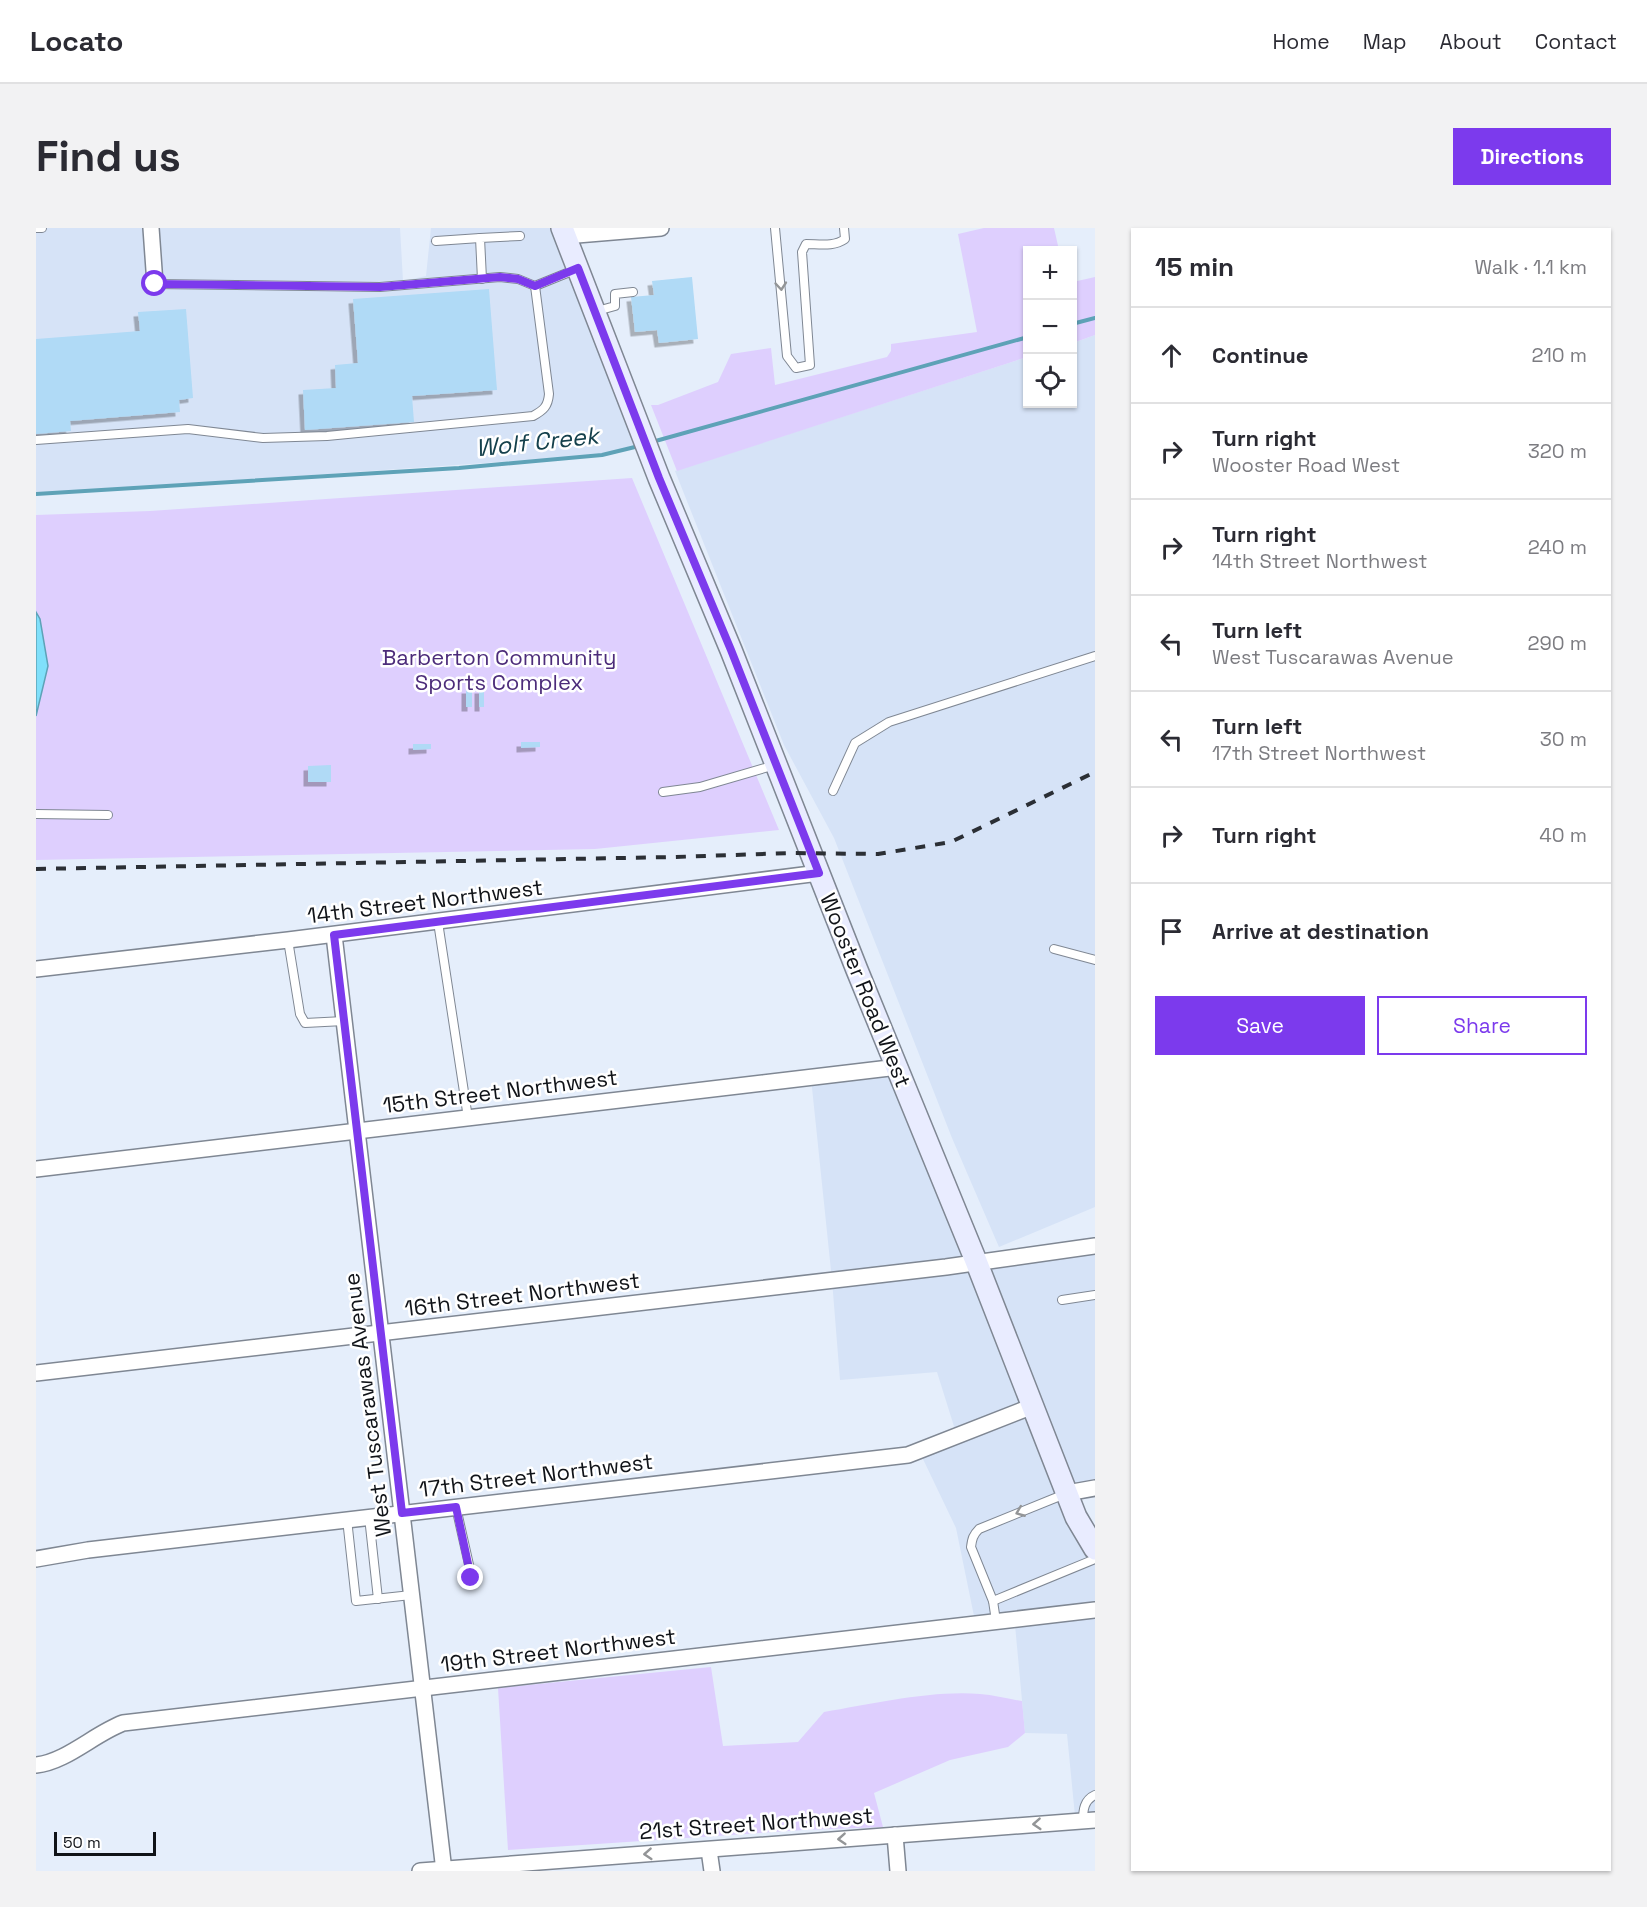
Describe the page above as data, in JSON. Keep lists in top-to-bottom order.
{
  "streets": {
    "main road": ["Wooster Road West"],
    "street": [
      "14th Street Northwest",
      "15th Street Northwest",
      "16th Street Northwest",
      "West Tuscarawas Avenue",
      "17th Street Northwest",
      "19th Street Northwest",
      "21st Street Northwest"
    ]
  },
  "crossings": [
    ["14th Street Northwest", "Wooster Road West"],
    ["14th Street Northwest", "West Tuscarawas Avenue"],
    ["Wooster Road West", "15th Street Northwest"],
    ["Wooster Road West", "16th Street Northwest"],
    ["Wooster Road West", "17th Street Northwest"],
    ["15th Street Northwest", "West Tuscarawas Avenue"],
    ["16th Street Northwest", "West Tuscarawas Avenue"],
    ["West Tuscarawas Avenue", "17th Street Northwest"],
    ["West Tuscarawas Avenue", "19th Street Northwest"],
    ["West Tuscarawas Avenue", "21st Street Northwest"]
  ],
  "one_way": ["21st Street Northwest"],
  "water": ["Wolf Creek"],
  "parks": ["Barberton Community Sports Complex"],
  "scale_bar": "50 m",
  "page": {
    "header": "Locato",
    "nav": [
      "Home",
      "Map",
      "About",
      "Contact"
    ],
    "buttons": [
      "Directions",
      ["Save", "Share"]
    ],
    "title": "Find us",
    "heading": ["15 min", "Walk · 1.1 km"],
    "map_buttons": ["+", "−"],
    "list": [
      ["Continue", "210 m"],
      ["Turn right", "Wooster Road West", "320 m"],
      ["Turn right", "14th Street Northwest", "240 m"],
      ["Turn left", "West Tuscarawas Avenue", "290 m"],
      ["Turn left", "17th Street Northwest", "30 m"],
      ["Turn right", "40 m"],
      "Arrive at destination"
    ],
    "scale": "50 m"
  }
}
